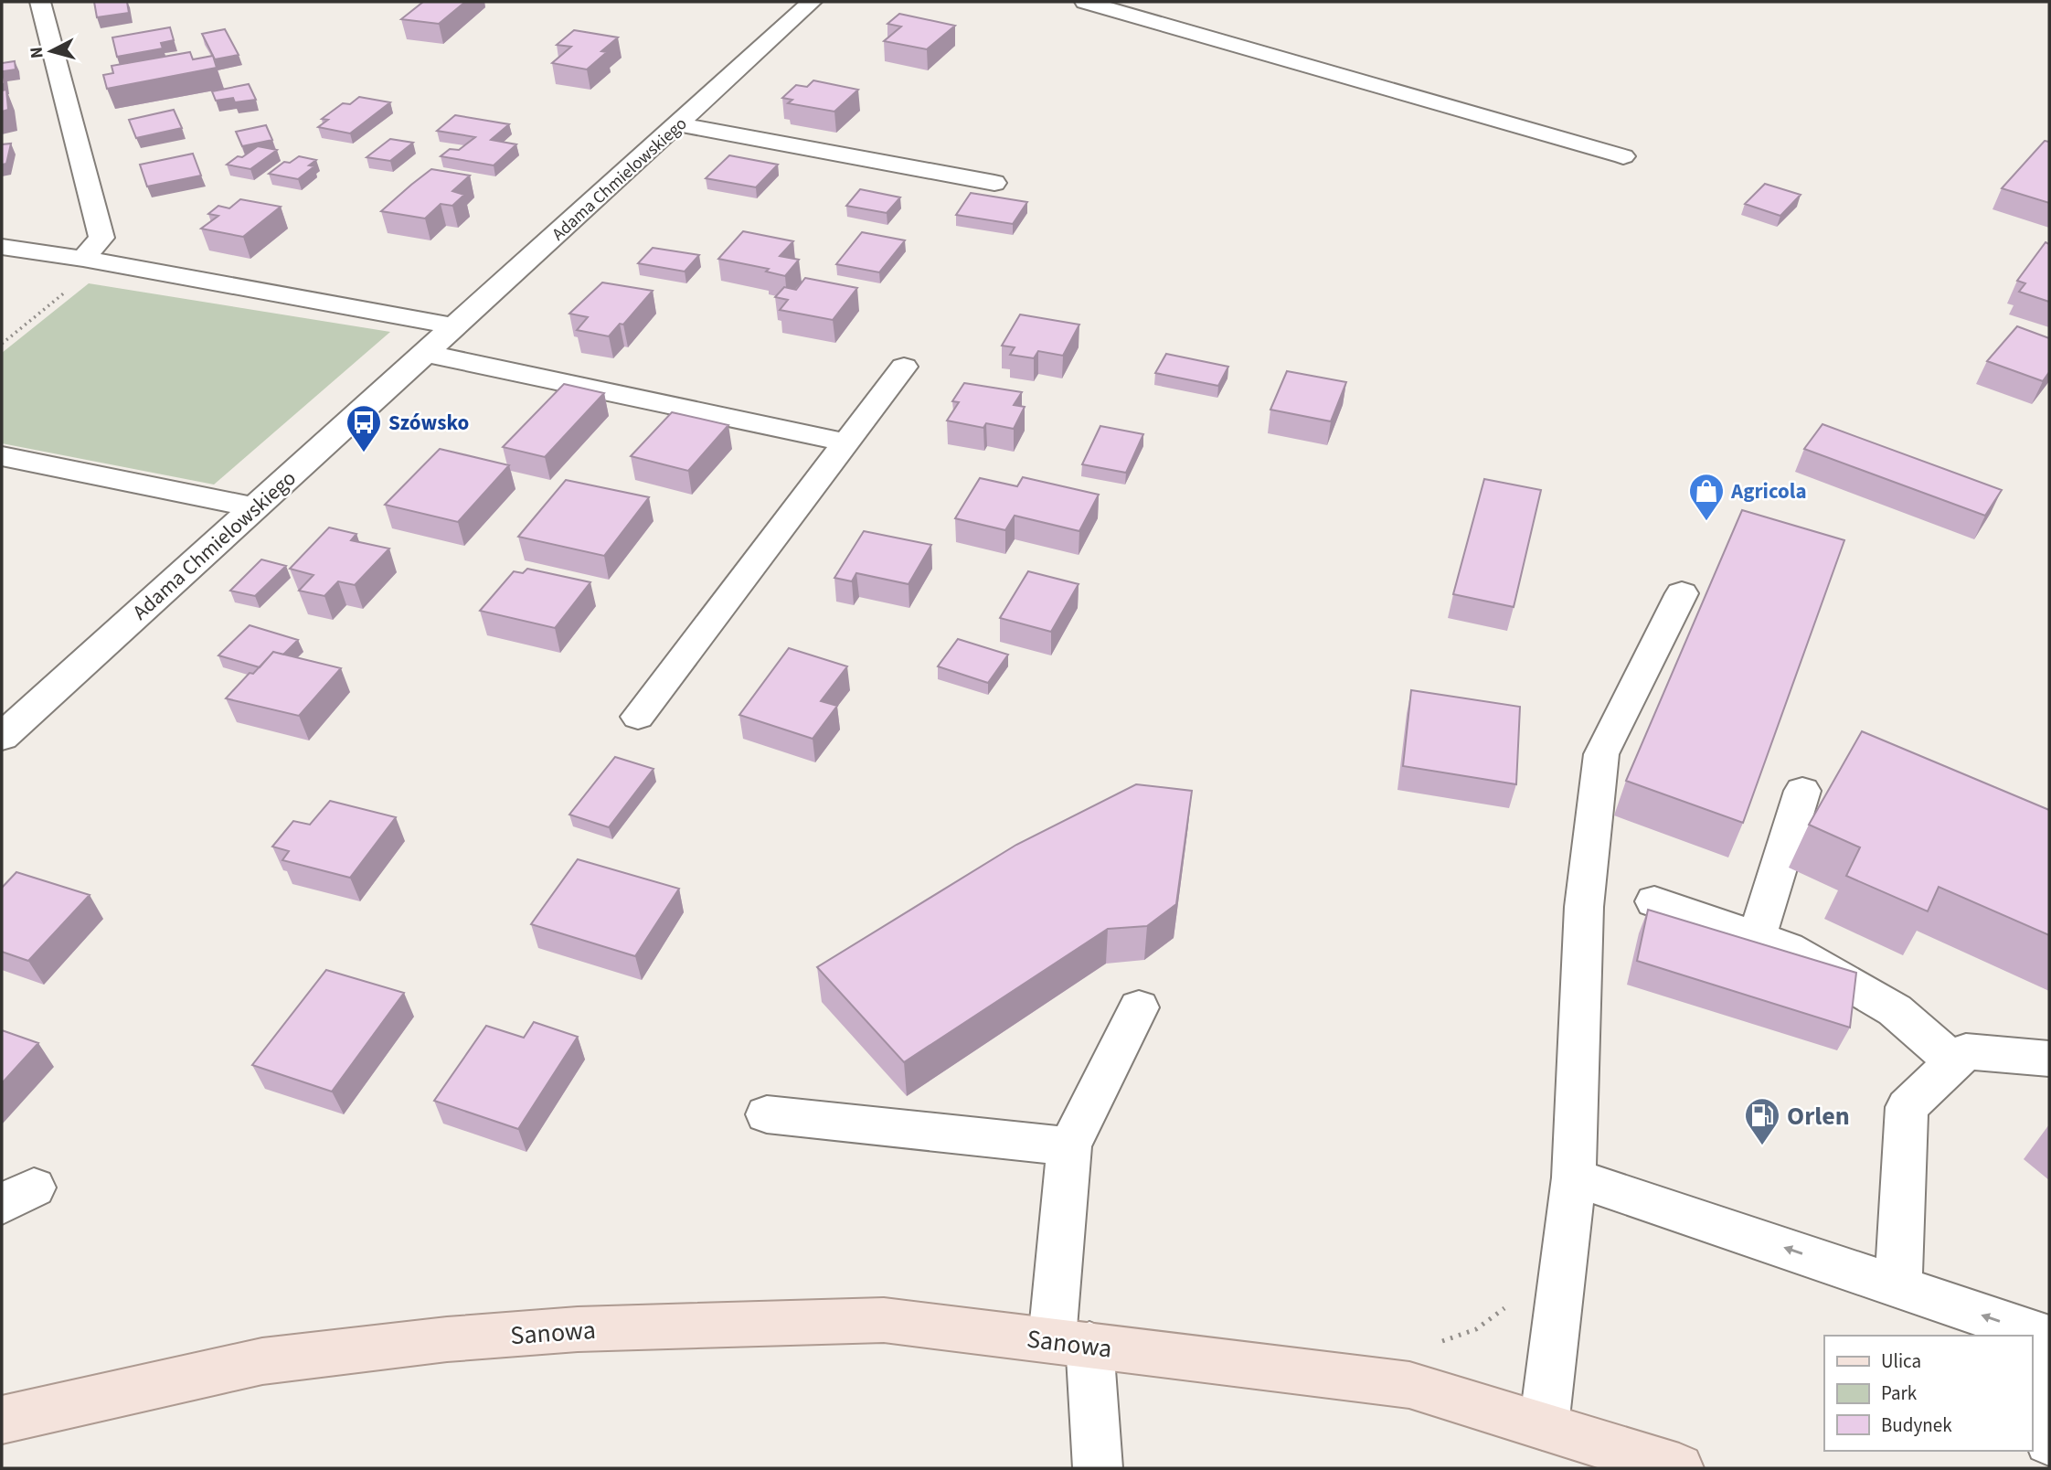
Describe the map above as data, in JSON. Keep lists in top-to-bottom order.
{
  "streets": {
    "main road": ["Sanowa"],
    "street": ["Adama Chmielowskiego"]
  },
  "places": {
    "bus stop": ["Szówsko"],
    "shop": ["Agricola"],
    "fuel station": ["Orlen"]
  },
  "legend": ["Ulica", "Park", "Budynek"],
  "north": "left"
}
